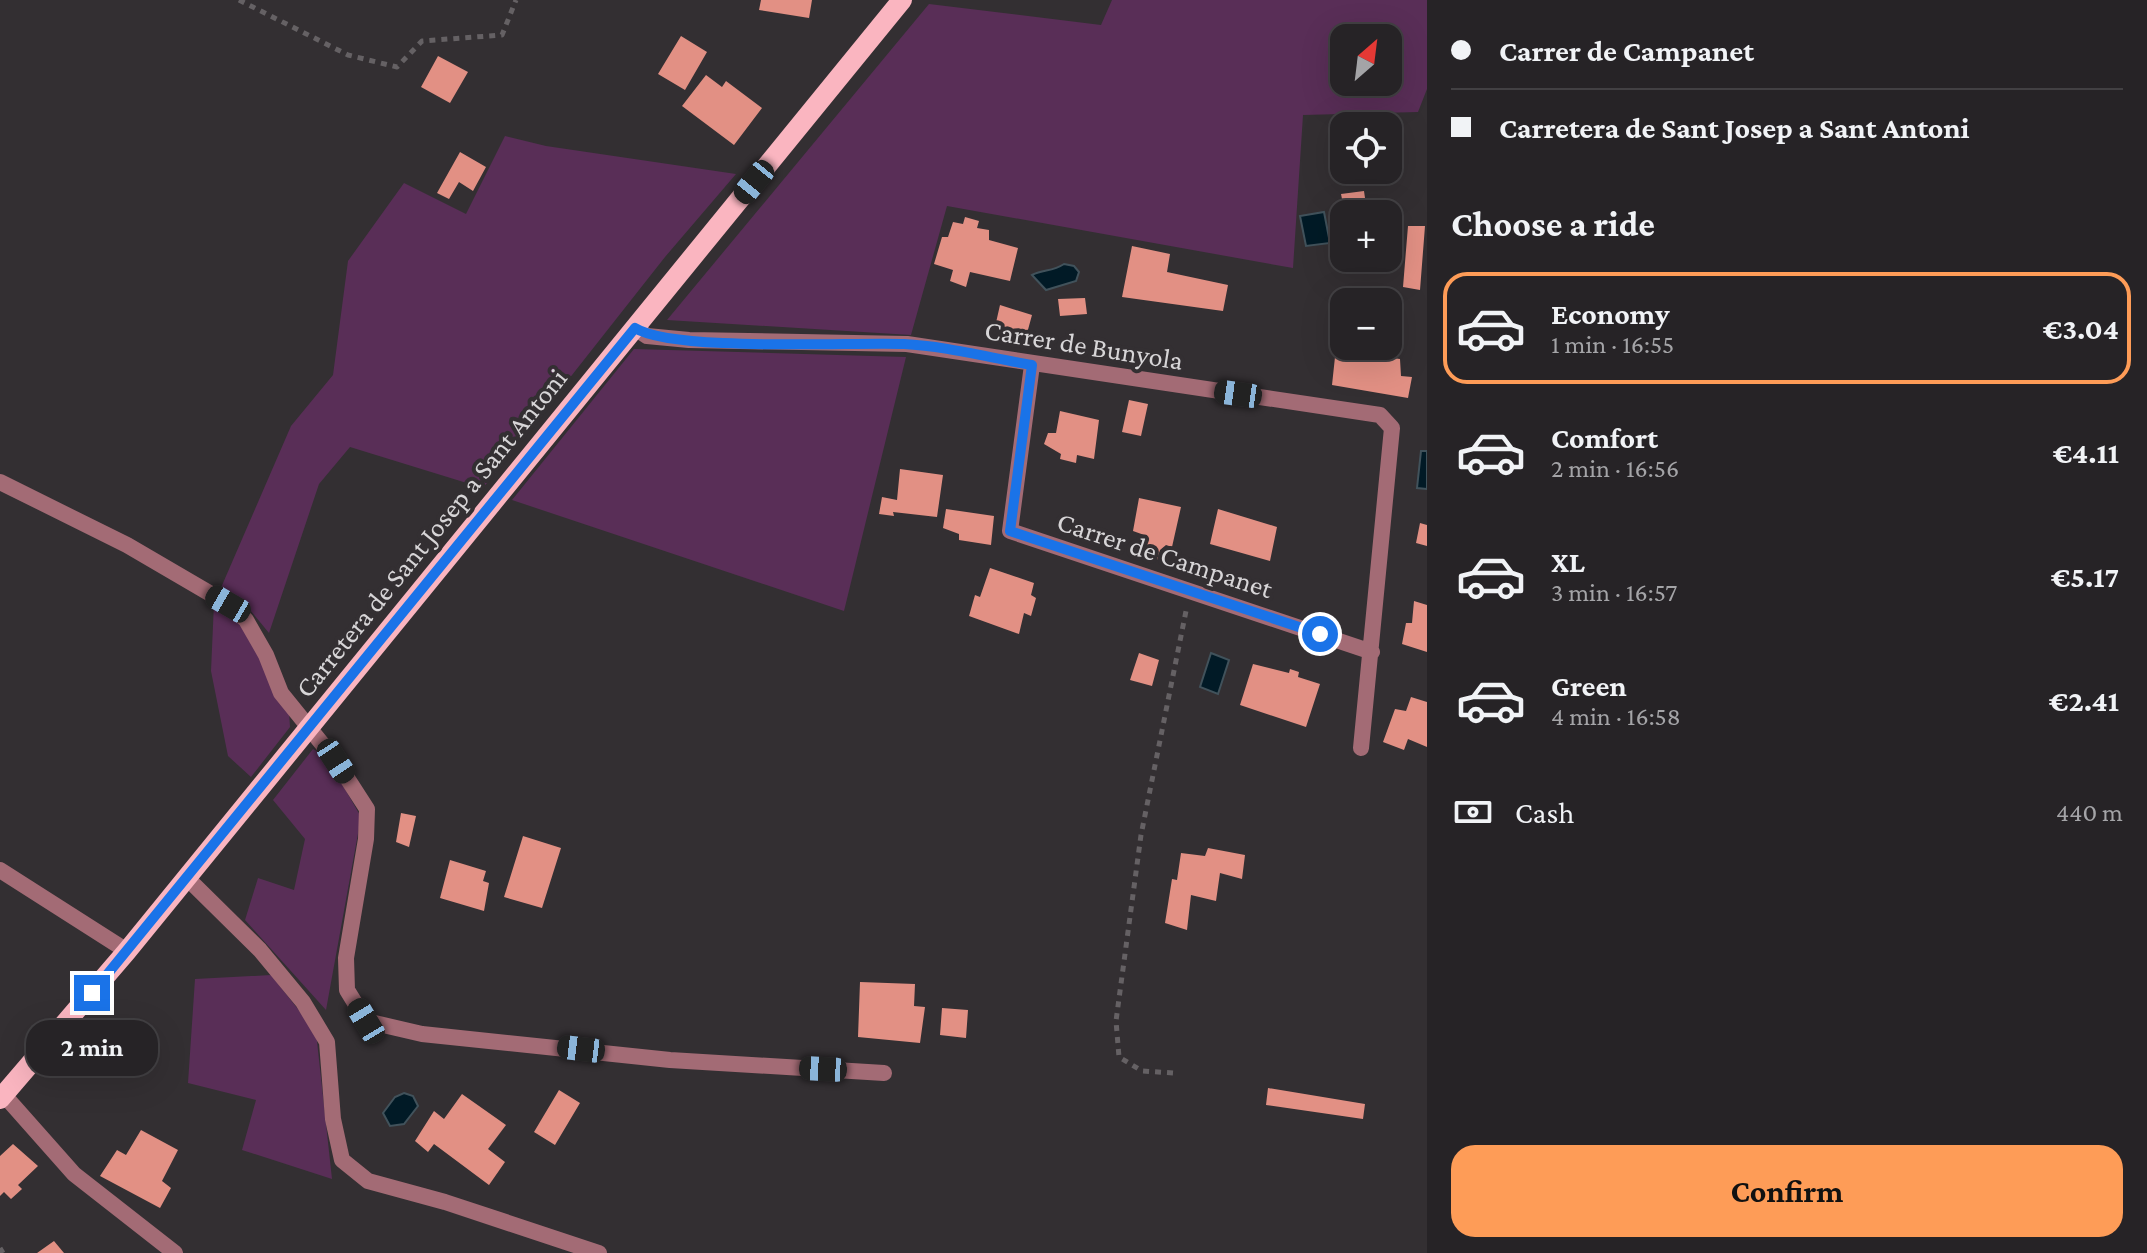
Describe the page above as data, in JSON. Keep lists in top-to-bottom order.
{
  "streets": {
    "main road": ["Carretera de Sant Josep a Sant Antoni"],
    "street": ["Carrer de Bunyola", "Carrer de Campanet"]
  },
  "crossings": [
    ["Carrer de Bunyola", "Carretera de Sant Josep a Sant Antoni"],
    ["Carrer de Bunyola", "Carrer de Campanet"]
  ],
  "north": "top right",
  "page": {
    "banner": ["Carrer de Campanet", "Carretera de Sant Josep a Sant Antoni"],
    "map_buttons": ["+", "−"],
    "heading": "Choose a ride",
    "list": [
      {
        "name": "Economy",
        "note": "1 min · 16:55",
        "value": "€3.04"
      },
      {
        "name": "Comfort",
        "note": "2 min · 16:56",
        "value": "€4.11"
      },
      {
        "name": "XL",
        "note": "3 min · 16:57",
        "value": "€5.17"
      },
      {
        "name": "Green",
        "note": "4 min · 16:58",
        "value": "€2.41"
      }
    ],
    "pay": ["Cash", "440 m"],
    "bubble": "2 min",
    "buttons": "Confirm"
  }
}
